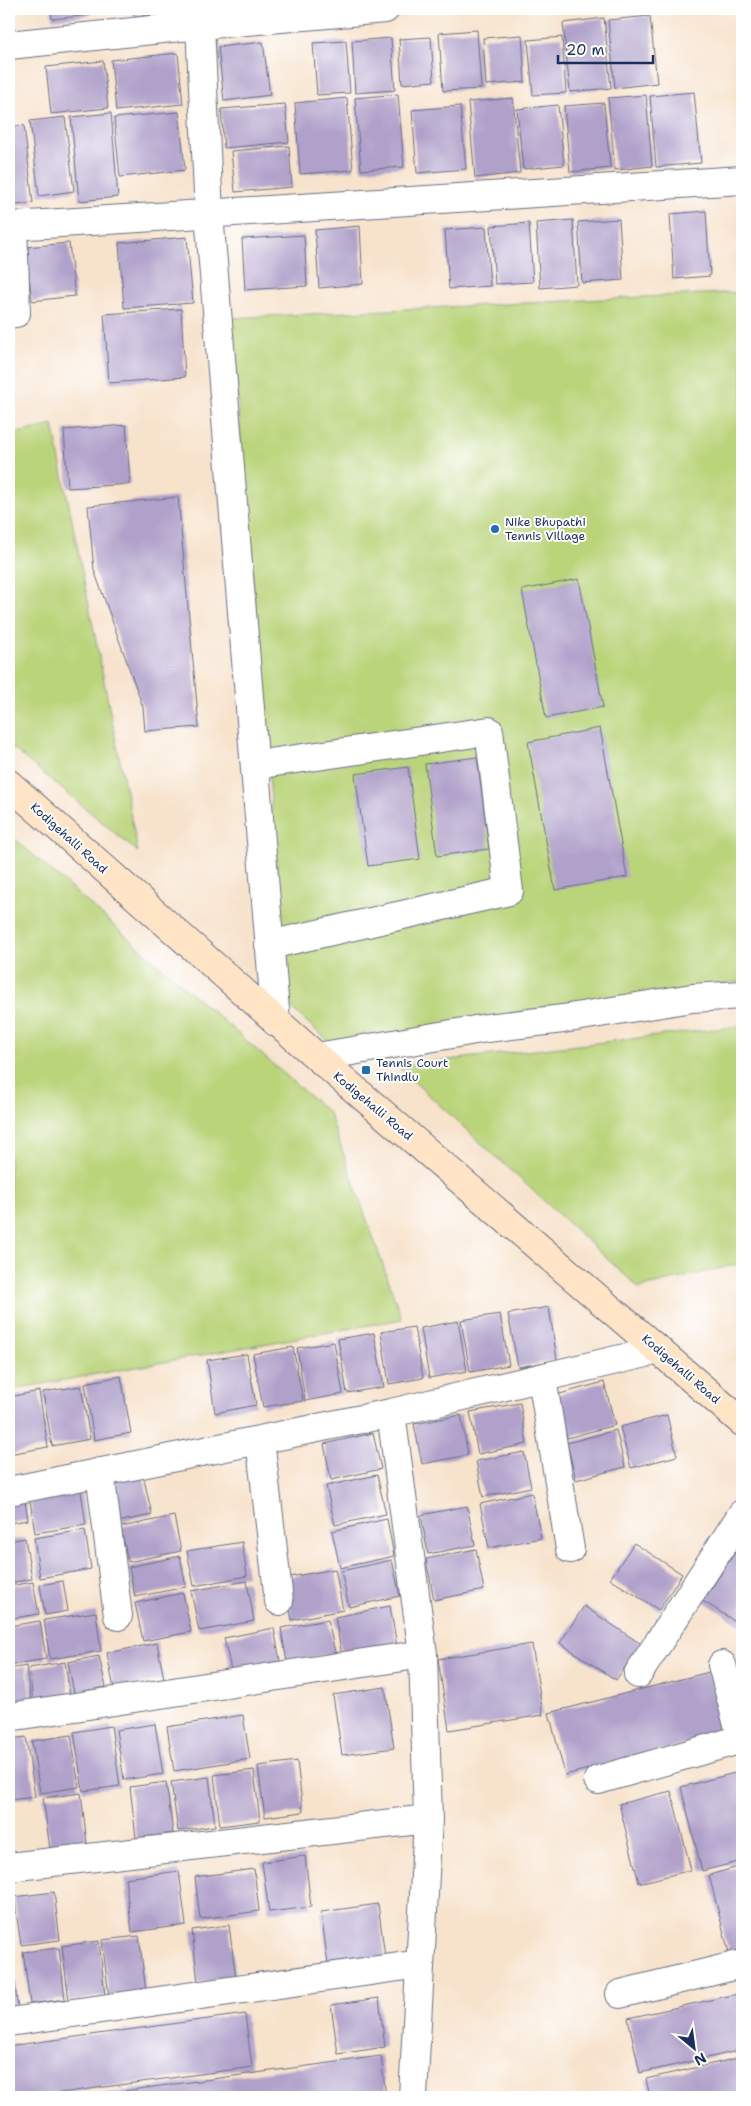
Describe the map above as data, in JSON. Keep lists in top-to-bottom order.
{
  "streets": {
    "main road": ["Kodigehalli Road"]
  },
  "places": {
    "other": ["Nike Bhupathi Tennis Village"],
    "transit": ["Tennis Court Thindlu"]
  },
  "scale_bar": "20 m",
  "north": "bottom right"
}
